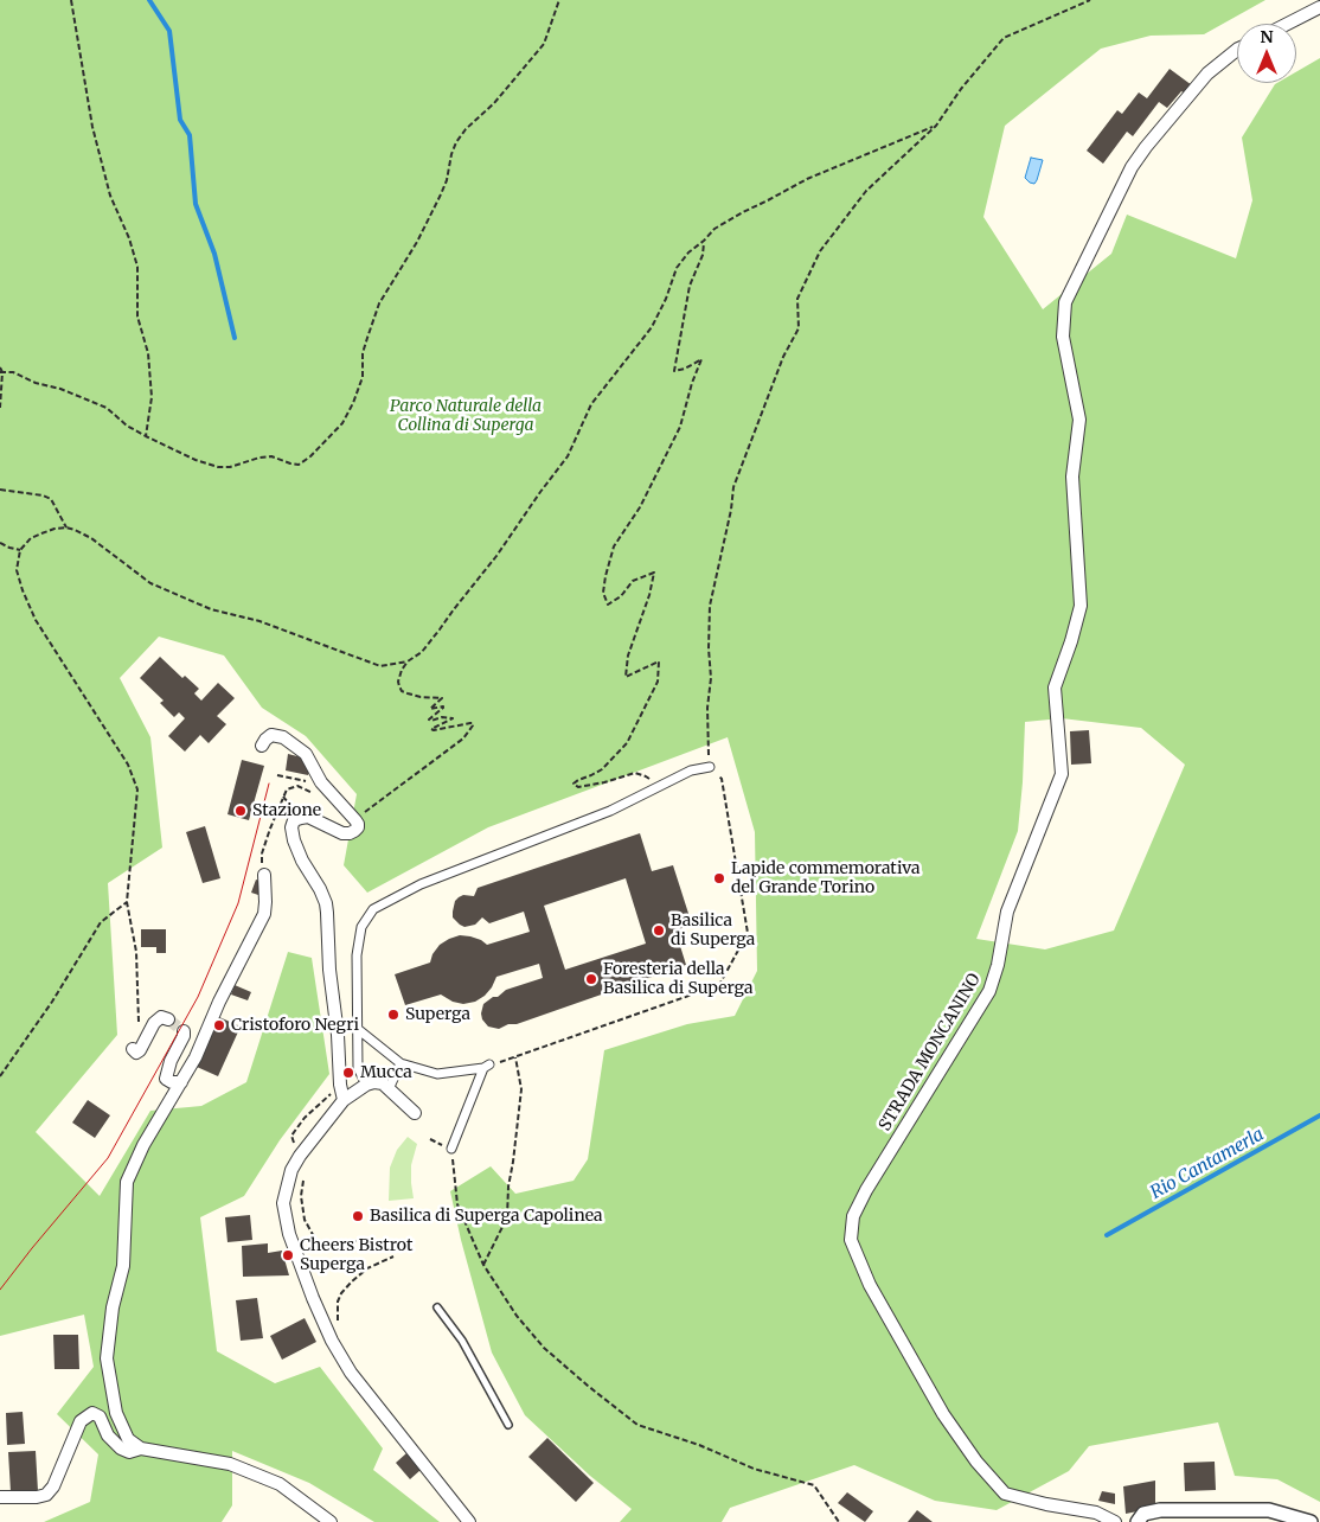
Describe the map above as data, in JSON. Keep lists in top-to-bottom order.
{
  "streets": {
    "street": ["STRADA MONCANINO"]
  },
  "water": ["Rio Cantamerla"],
  "parks": ["Parco Naturale della Collina di Superga"],
  "places": [
    "Stazione",
    "Lapide commemorativa del Grande Torino",
    "Basilica di Superga",
    "Foresteria della Basilica di Superga",
    "Superga",
    "Cristoforo Negri",
    "Mucca",
    "Basilica di Superga Capolinea",
    "Cheers Bistrot Superga"
  ],
  "north": "top"
}
